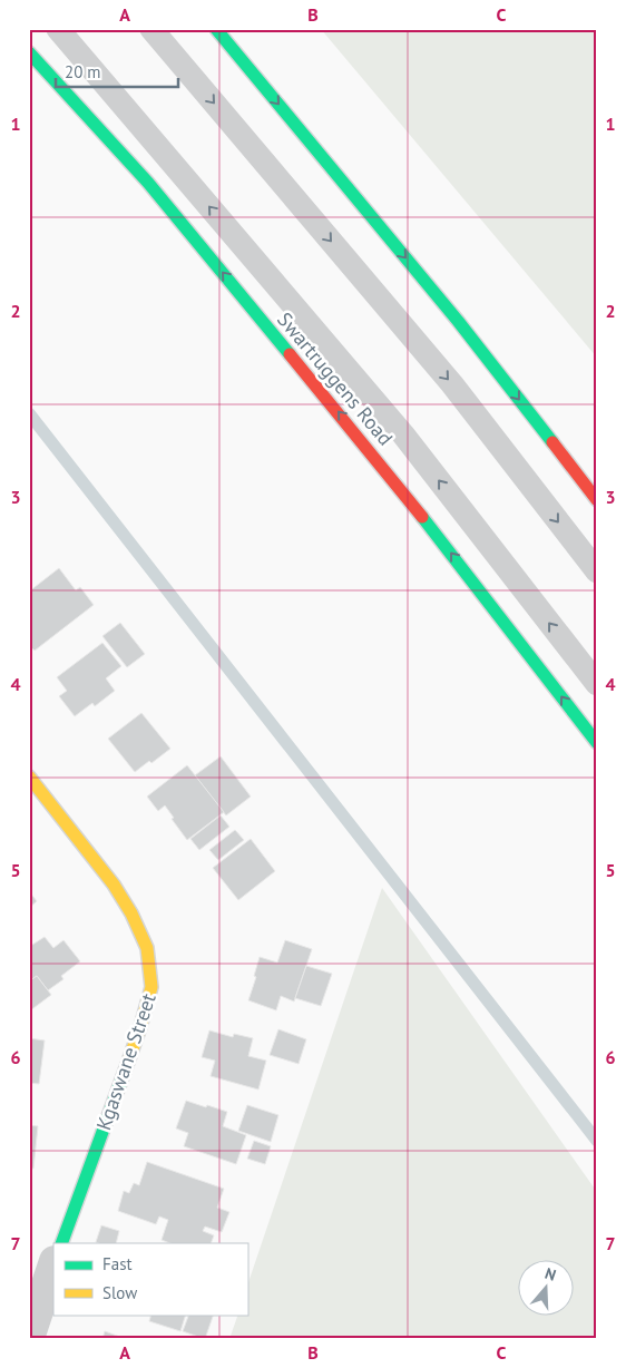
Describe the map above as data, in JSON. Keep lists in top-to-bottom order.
{
  "streets": {
    "main road": ["Swartruggens Road", "Kgaswane Street"]
  },
  "one_way": ["Swartruggens Road"],
  "legend": ["Fast", "Slow"],
  "scale_bar": "20 m",
  "north": "top",
  "grid": {
    "columns": ["A", "B", "C"],
    "rows": [
      "1",
      "2",
      "3",
      "4",
      "5",
      "6",
      "7"
    ]
  }
}
